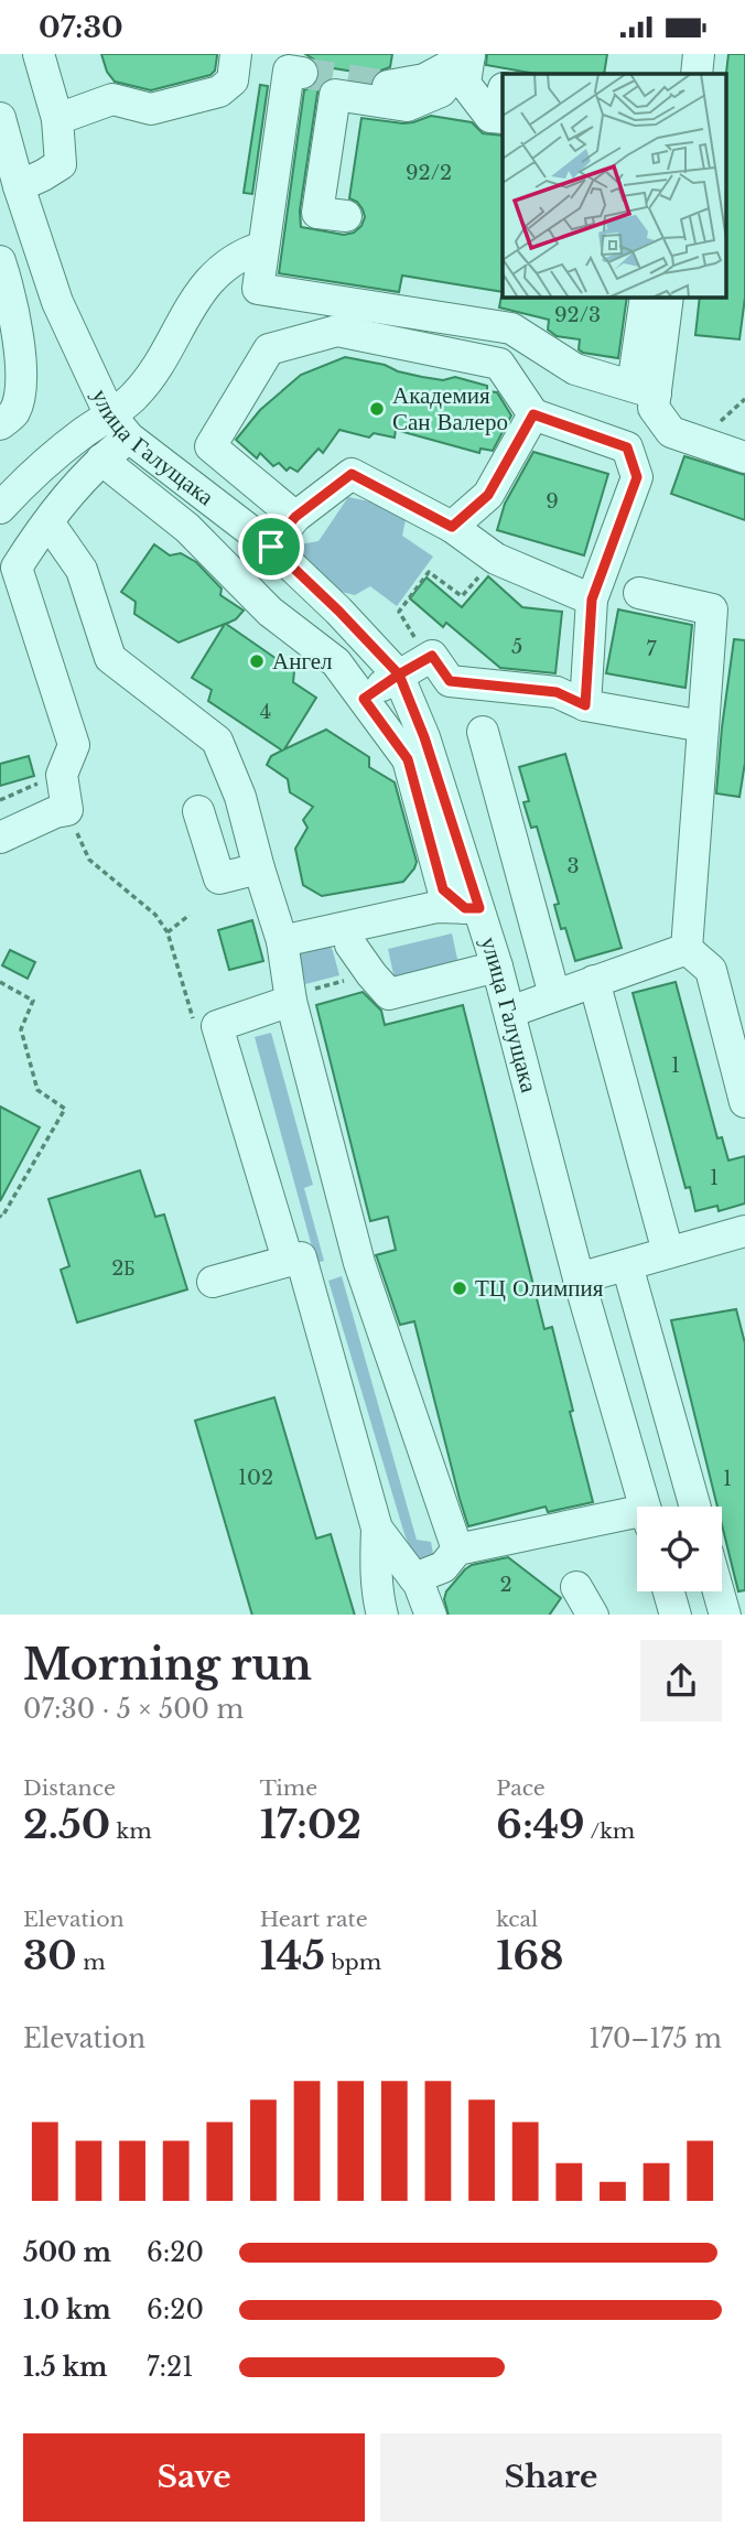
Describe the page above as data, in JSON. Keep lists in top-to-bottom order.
{
  "streets": {
    "street": ["улица Галущака"]
  },
  "places": ["Академия Сан Валеро", "Ангел", "ТЦ Олимпия"],
  "house_numbers": [
    "92/2",
    "92/3",
    "9",
    "5",
    "7",
    "4",
    "3",
    "1",
    "1",
    "2Б",
    "102",
    "1",
    "2"
  ],
  "page": {
    "status": "07:30",
    "heading": ["Morning run", "07:30 · 5 × 500 m"],
    "stats": [
      ["Distance", "2.50 km"],
      ["Time", "17:02"],
      ["Pace", "6:49 /km"],
      ["Elevation", "30 m"],
      ["Heart rate", "145 bpm"],
      ["kcal", "168"]
    ],
    "chart": ["Elevation", "170–175 m"],
    "list": [
      {
        "name": "500 m",
        "note": "6:20"
      },
      {
        "name": "1.0 km",
        "note": "6:20"
      },
      {
        "name": "1.5 km",
        "note": "7:21"
      }
    ],
    "buttons": ["Save", "Share"]
  }
}
